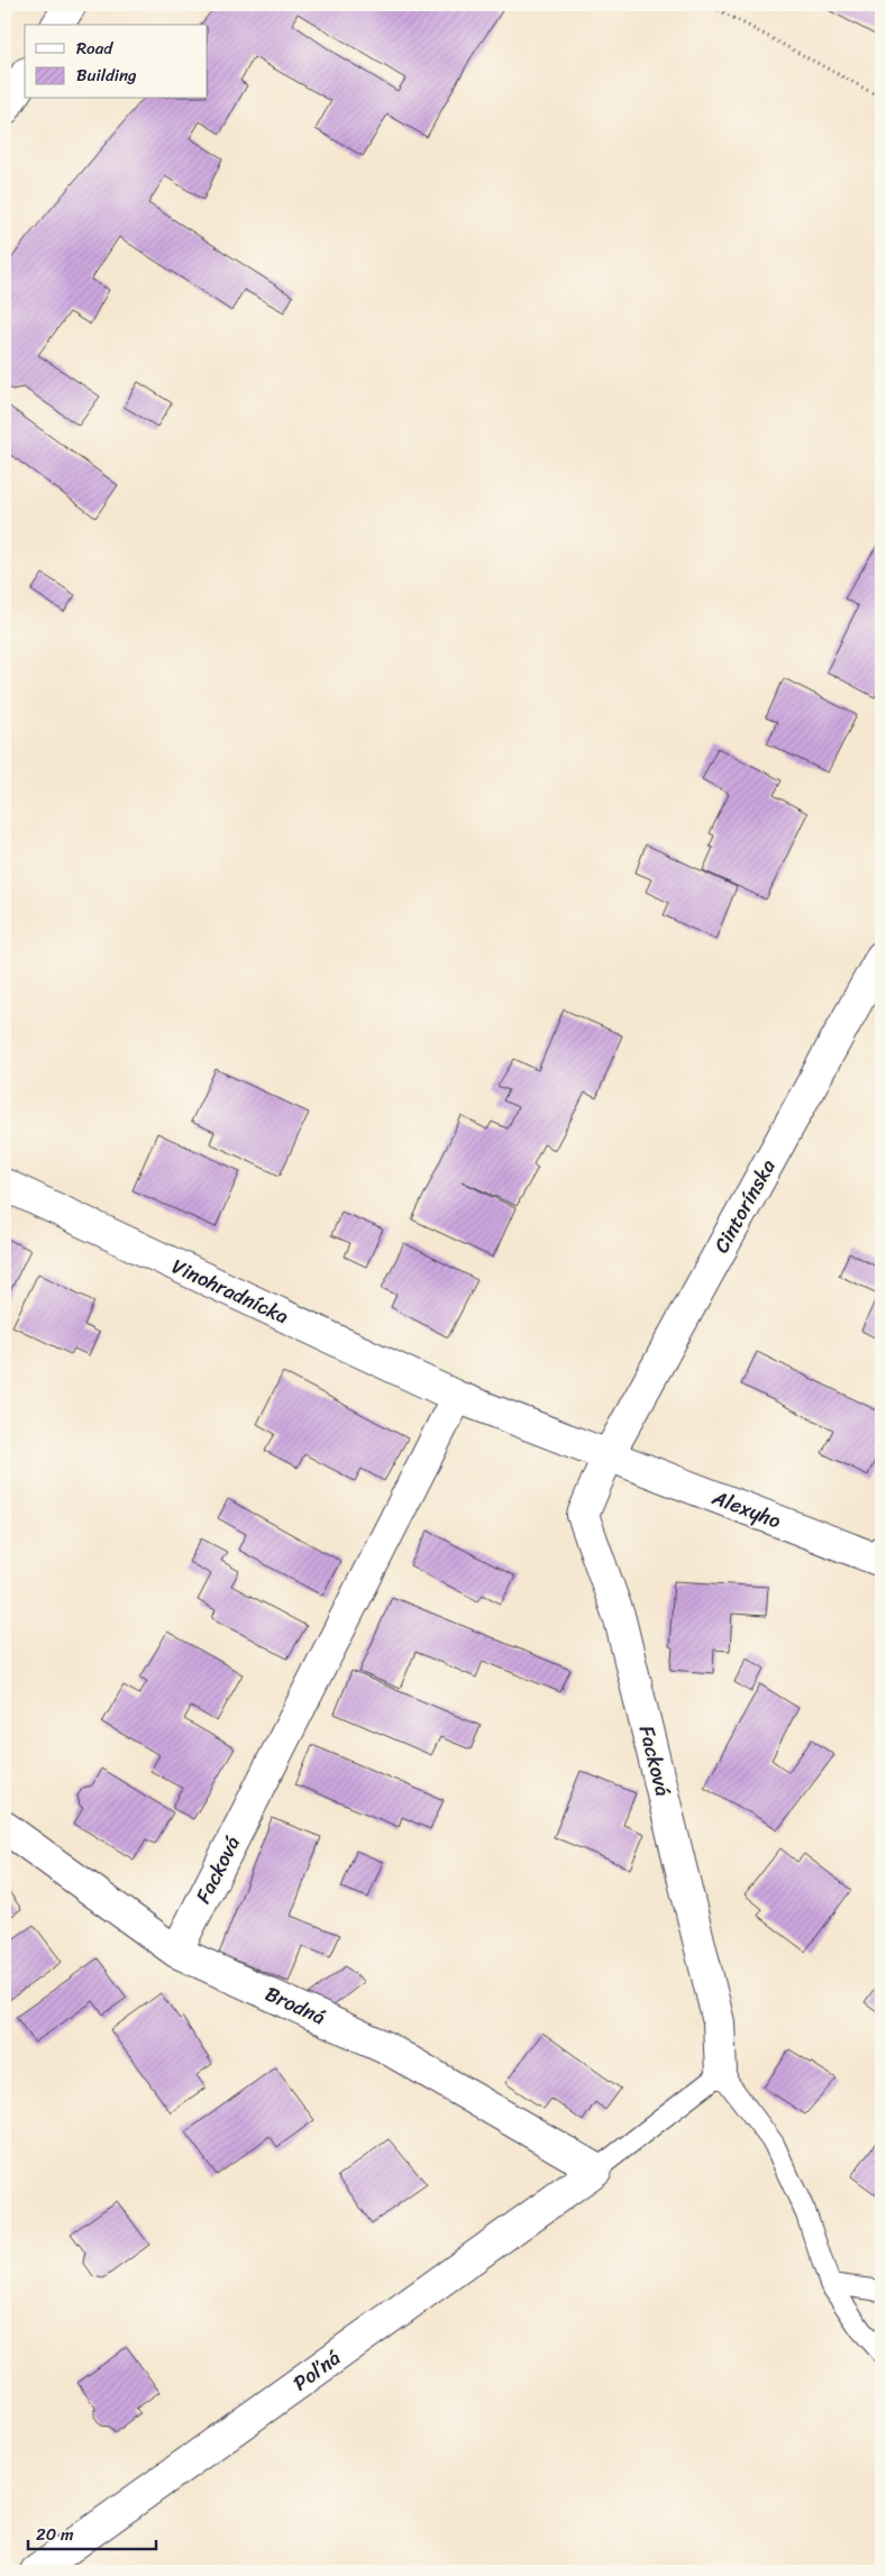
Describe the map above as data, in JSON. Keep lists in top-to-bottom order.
{
  "streets": {
    "street": [
      "Cintorínska",
      "Vinohradnícka",
      "Alexyho",
      "Facková",
      "Brodná",
      "Poľná"
    ]
  },
  "crossings": [
    ["Cintorínska", "Vinohradnícka"],
    ["Cintorínska", "Alexyho"],
    ["Cintorínska", "Facková"],
    ["Vinohradnícka", "Alexyho"],
    ["Vinohradnícka", "Facková"],
    ["Alexyho", "Facková"],
    ["Facková", "Brodná"],
    ["Brodná", "Poľná"]
  ],
  "legend": ["Road", "Building"],
  "scale_bar": "20 m"
}
